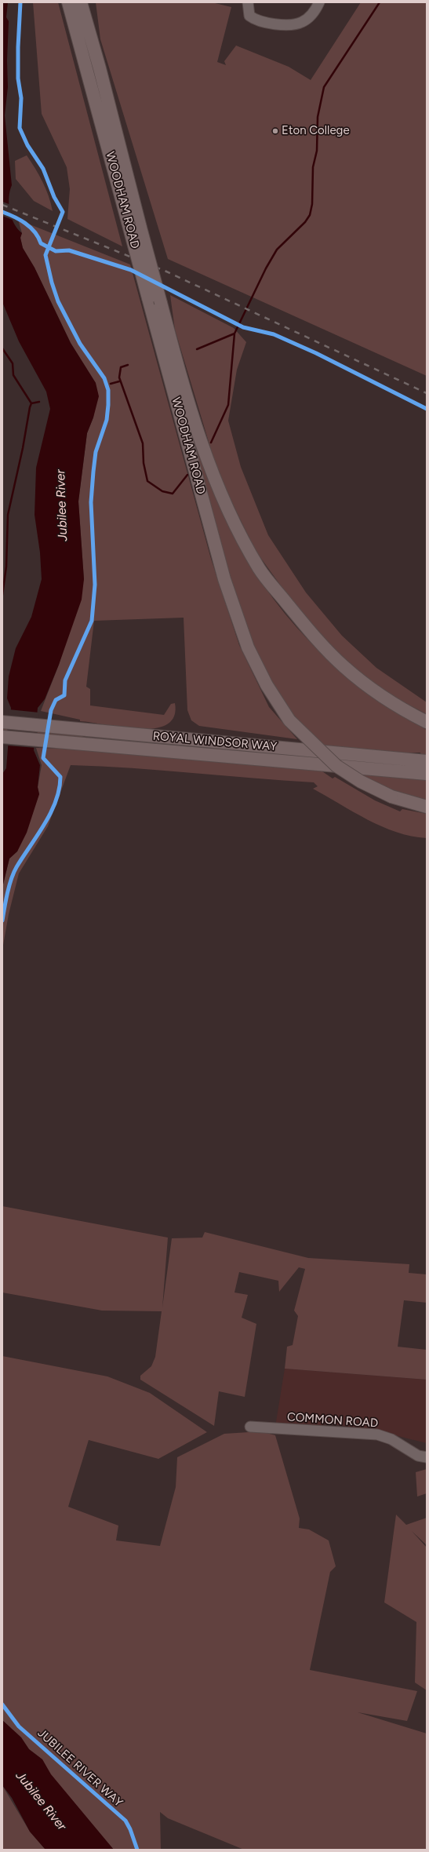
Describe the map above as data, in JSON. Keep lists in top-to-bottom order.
{
  "streets": {
    "main road": ["WOODHAM ROAD", "ROYAL WINDSOR WAY"],
    "street": ["COMMON ROAD"],
    "cycle path": ["JUBILEE RIVER WAY"]
  },
  "water": ["Jubilee River"],
  "places": ["Eton College"]
}
